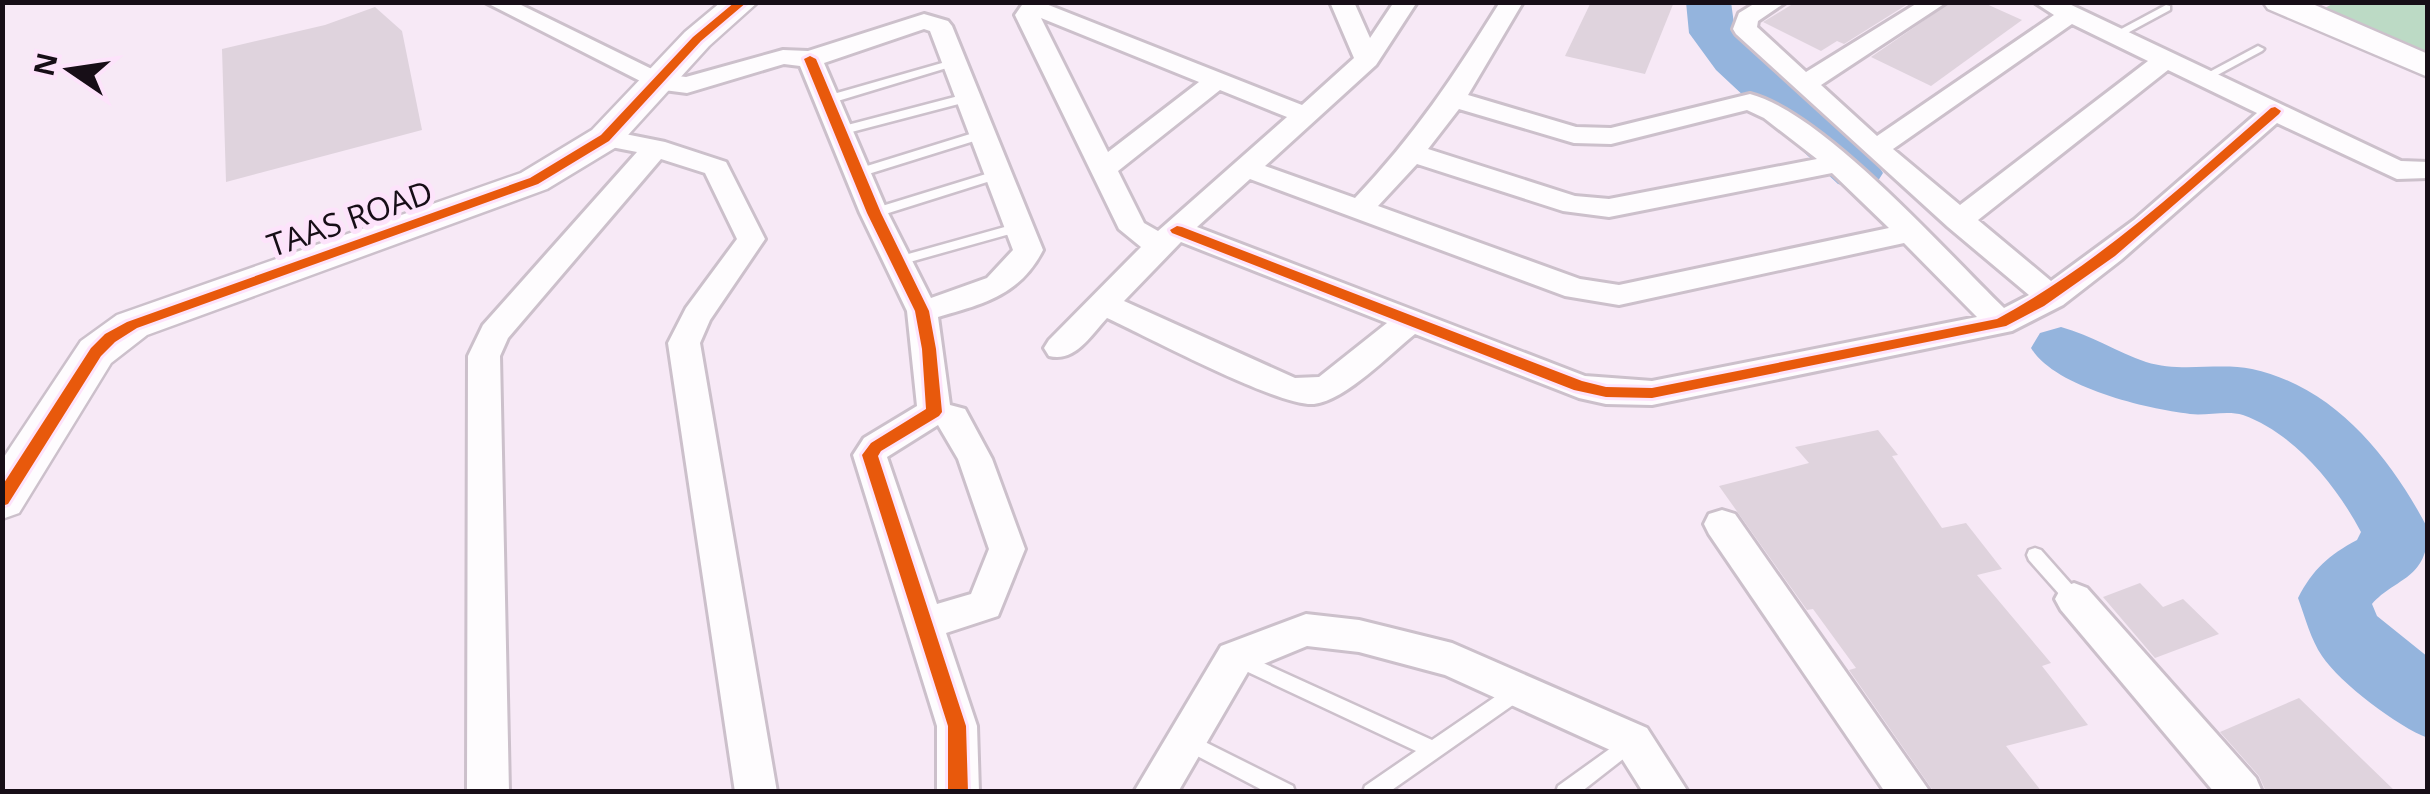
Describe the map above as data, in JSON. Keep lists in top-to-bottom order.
{
  "streets": {
    "street": ["TAAS ROAD"]
  },
  "north": "left"
}
